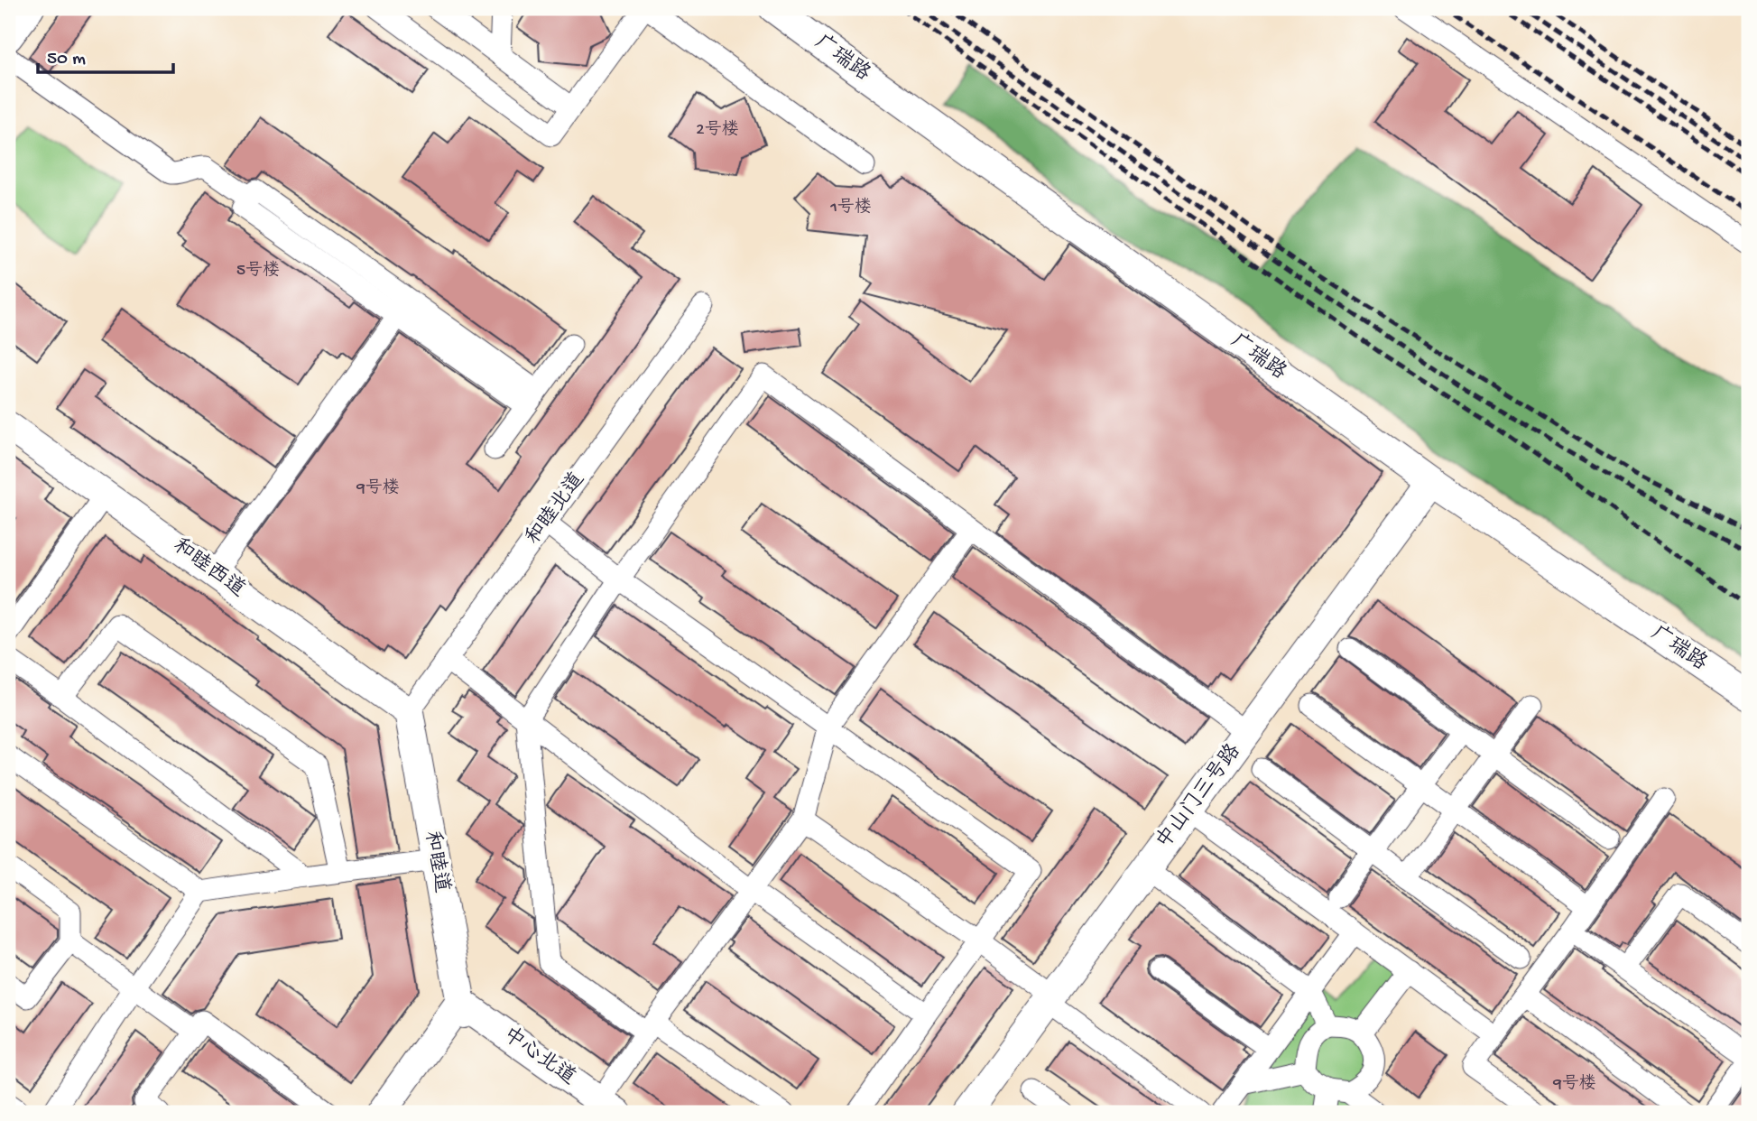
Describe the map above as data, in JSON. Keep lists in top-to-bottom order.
{
  "streets": {
    "street": [
      "广瑞路",
      "和睦北道",
      "和睦西道",
      "中山门三号路",
      "和睦道",
      "中心北道"
    ]
  },
  "crossings": [
    ["广瑞路", "中山门三号路"],
    ["和睦北道", "和睦西道"],
    ["和睦北道", "和睦道"],
    ["和睦西道", "和睦道"],
    ["和睦道", "中心北道"]
  ],
  "house_numbers": [
    "2号楼",
    "1号楼",
    "5号楼",
    "9号楼",
    "9号楼"
  ],
  "scale_bar": "50 m"
}
